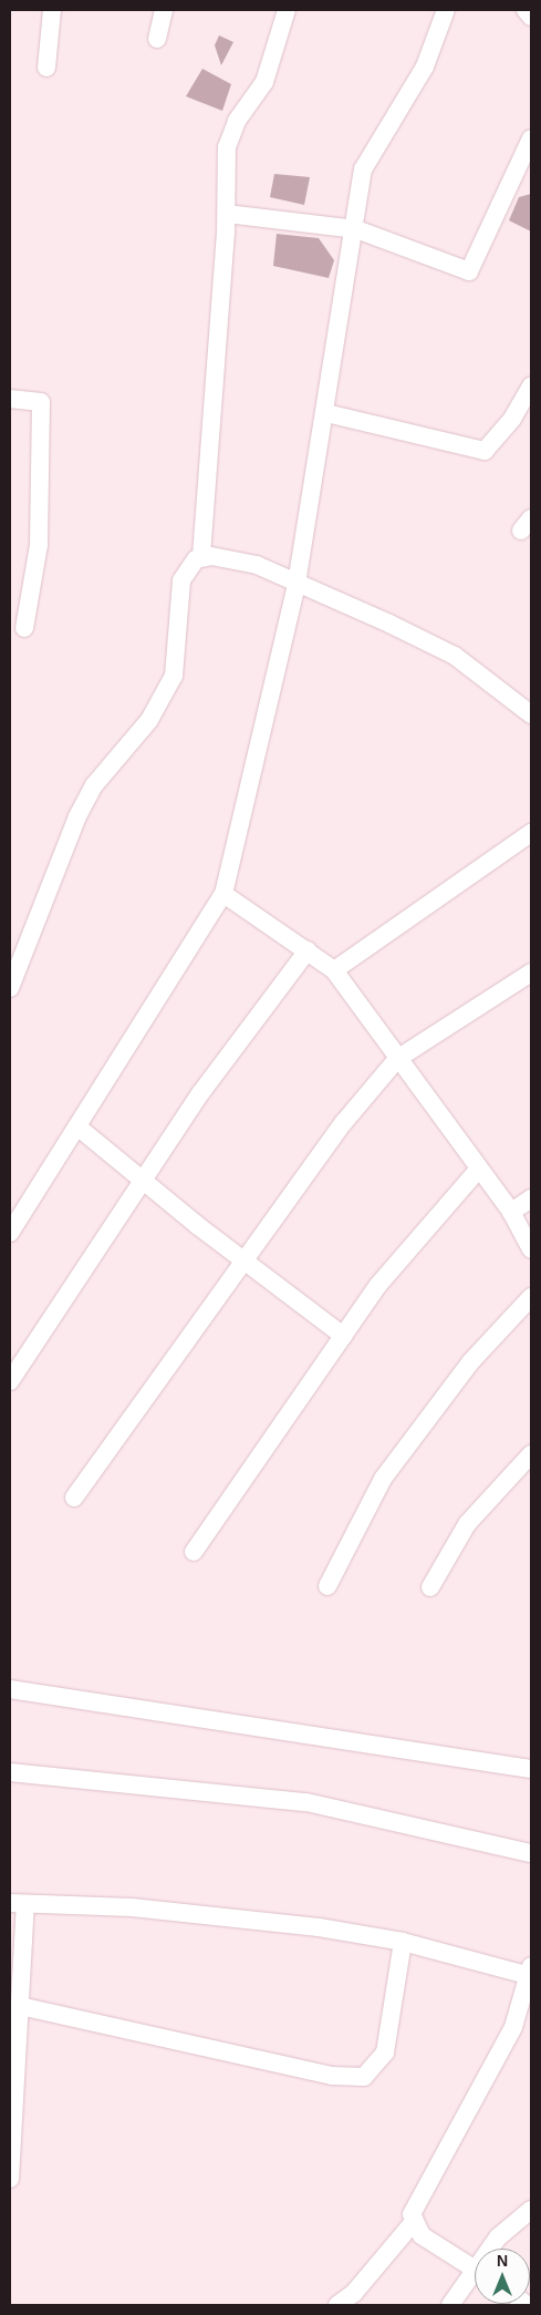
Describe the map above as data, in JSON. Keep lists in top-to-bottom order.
{
  "north": "top"
}
